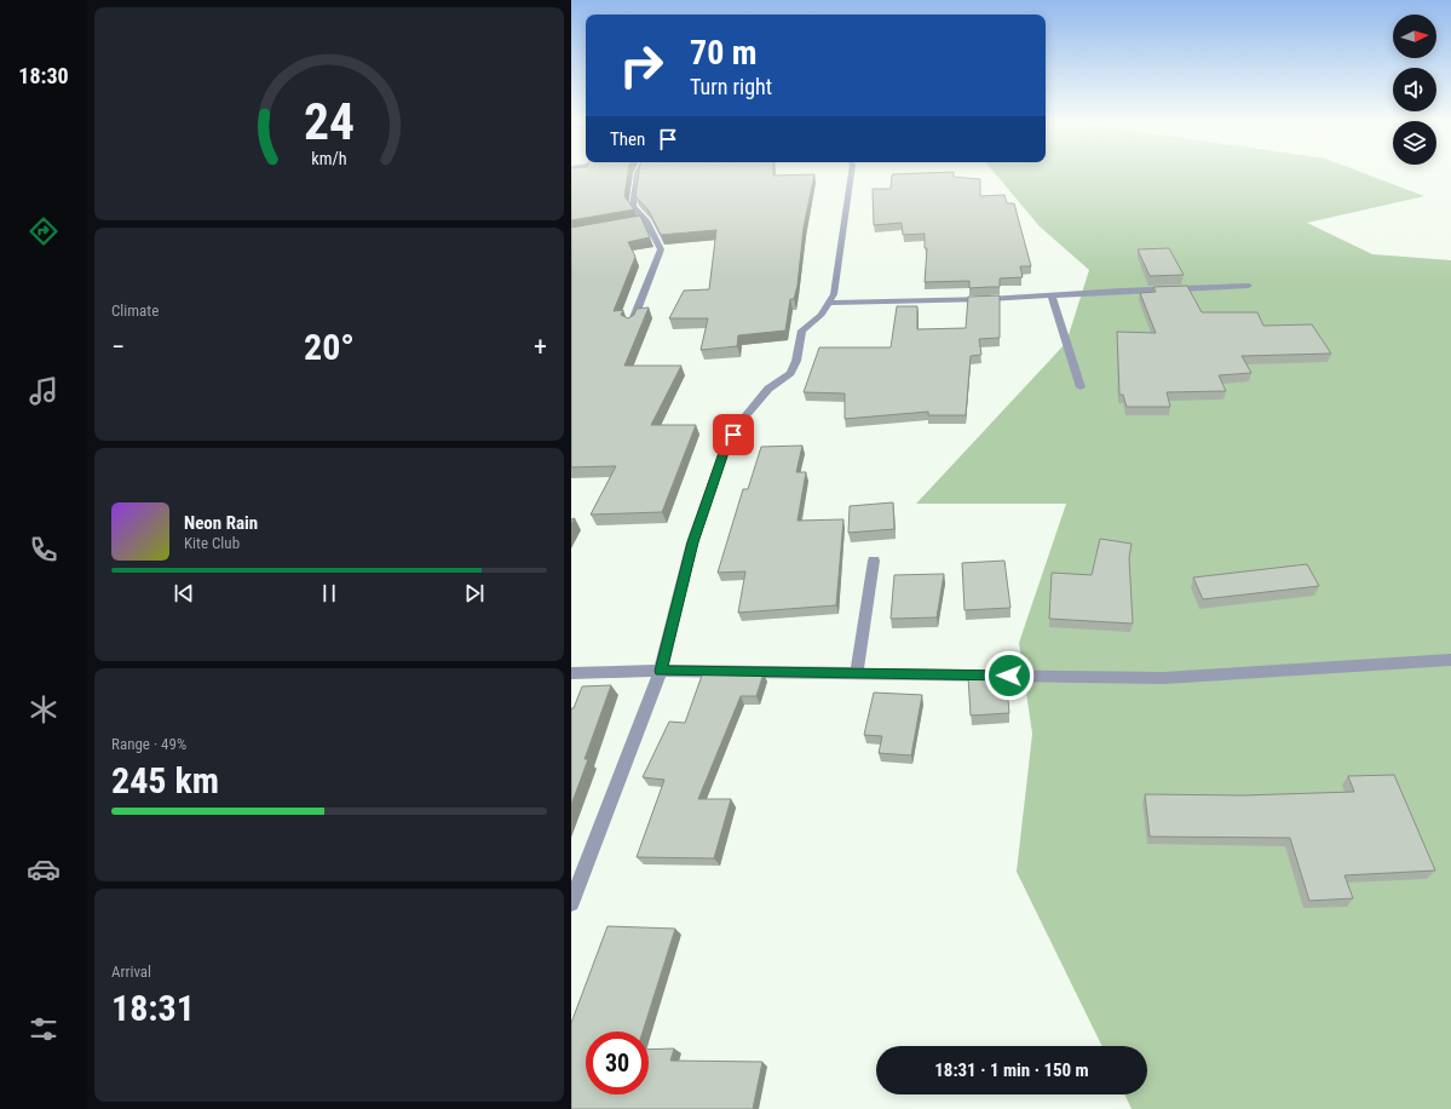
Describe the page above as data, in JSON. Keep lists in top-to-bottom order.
{
  "north": "right",
  "page": {
    "tabs": "18:30",
    "turn": ["70 m", "Turn right"],
    "then": "Then",
    "tile": [
      "Climate",
      ["Range · 49%", "245 km"],
      ["Arrival", "18:31"]
    ],
    "heat": ["−", "20°", "+"],
    "song": ["Neon Rain", "Kite Club"],
    "limit": "30",
    "trip": "18:31 · 1 min · 150 m",
    "gauge": ["24", "km/h"]
  }
}
